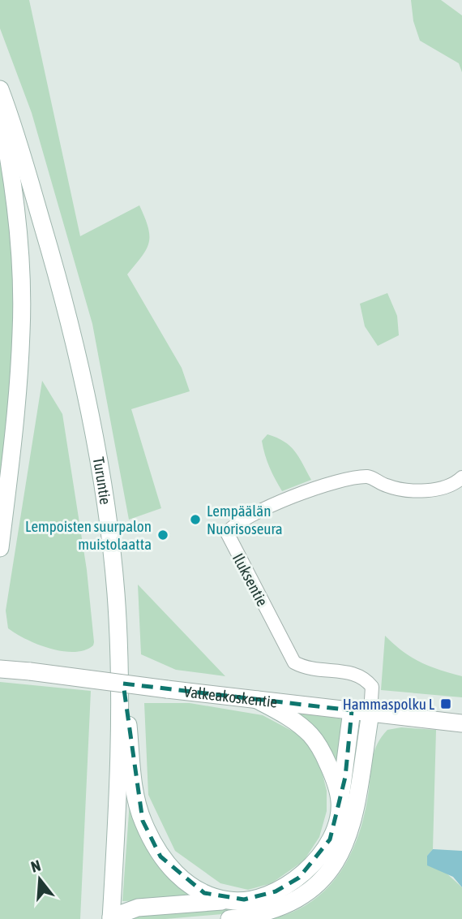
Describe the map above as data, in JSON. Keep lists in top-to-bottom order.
{
  "streets": {
    "main road": ["Turuntie", "Valkeakoskentie"],
    "street": ["Iluksentie"]
  },
  "crossings": [
    ["Iluksentie", "Valkeakoskentie"]
  ],
  "places": {
    "other": ["Lempäälän Nuorisoseura", "Lempoisten suurpalon muistolaatta"],
    "transit": ["Hammaspolku L"]
  },
  "north": "top"
}
